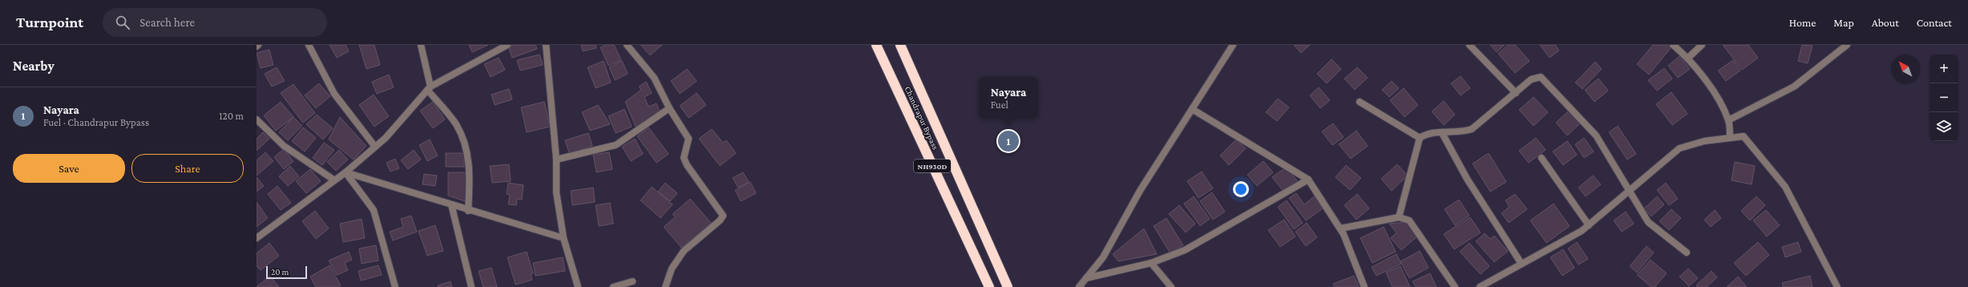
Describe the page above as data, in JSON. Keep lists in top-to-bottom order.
{
  "streets": {
    "highway": ["Chandrapur Bypass", "NH930D"]
  },
  "scale_bar": "20 m",
  "north": "top left",
  "page": {
    "header": "Turnpoint",
    "search": "Search here",
    "nav": [
      "Home",
      "Map",
      "About",
      "Contact"
    ],
    "heading": "Nearby",
    "map_buttons": ["+", "−"],
    "popup": ["Nayara", "Fuel"],
    "list": [
      {
        "mark": "1",
        "name": "Nayara",
        "note": "Fuel · Chandrapur Bypass",
        "value": "120 m"
      }
    ],
    "pins": "1",
    "buttons": ["Save", "Share"],
    "scale": "20 m"
  }
}
